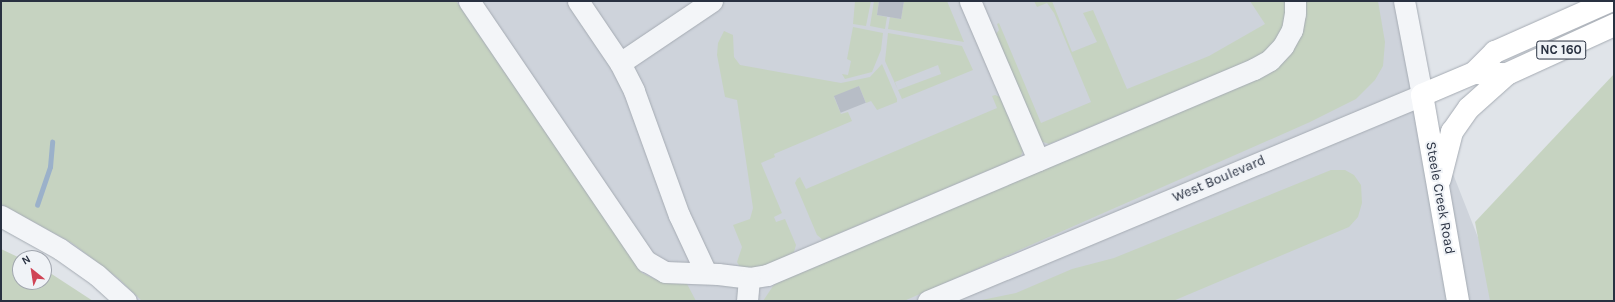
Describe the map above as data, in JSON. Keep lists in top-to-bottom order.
{
  "streets": {
    "main road": ["NC 160", "Steele Creek Road"],
    "street": ["West Boulevard"]
  },
  "crossings": [
    ["NC 160", "West Boulevard"],
    ["NC 160", "Steele Creek Road"],
    ["West Boulevard", "Steele Creek Road"]
  ],
  "north": "top left"
}
